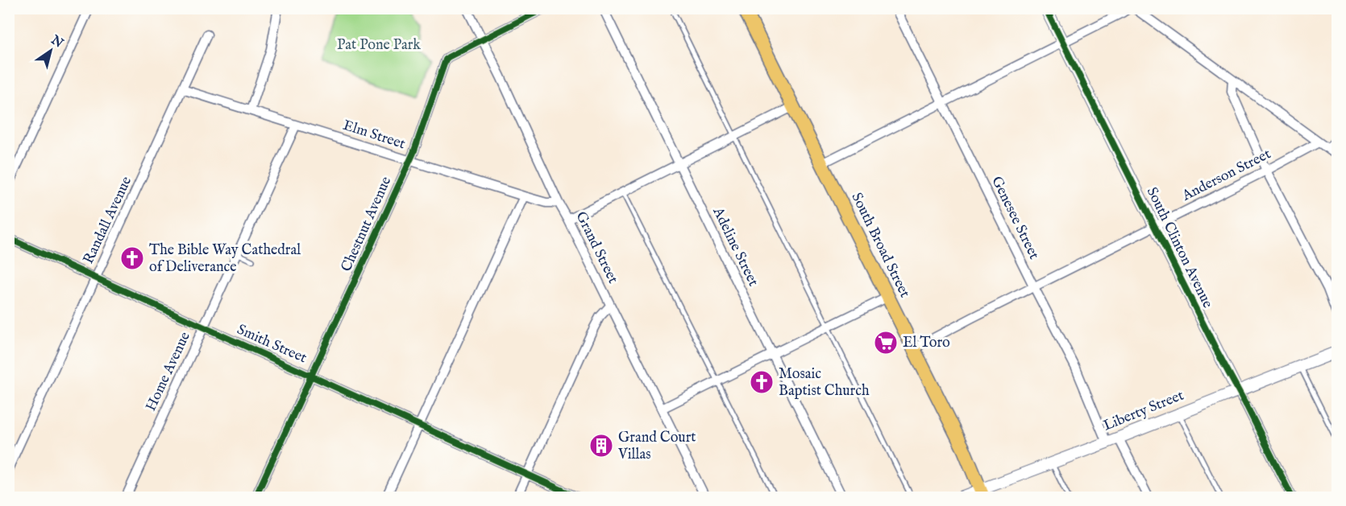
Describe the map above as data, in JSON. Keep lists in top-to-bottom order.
{
  "streets": {
    "main road": ["South Broad Street"],
    "street": [
      "Elm Street",
      "Anderson Street",
      "Genesee Street",
      "Randall Avenue",
      "Chestnut Avenue",
      "Adeline Street",
      "Grand Street",
      "South Clinton Avenue",
      "Smith Street",
      "Home Avenue",
      "Liberty Street"
    ]
  },
  "crossings": [
    ["Elm Street", "Randall Avenue"],
    ["Elm Street", "Chestnut Avenue"],
    ["Elm Street", "Grand Street"],
    ["Elm Street", "Home Avenue"],
    ["Anderson Street", "Genesee Street"],
    ["Anderson Street", "South Broad Street"],
    ["Anderson Street", "South Clinton Avenue"],
    ["Genesee Street", "Liberty Street"],
    ["Randall Avenue", "Smith Street"],
    ["Chestnut Avenue", "Grand Street"],
    ["Chestnut Avenue", "Smith Street"],
    ["South Broad Street", "Liberty Street"],
    ["South Clinton Avenue", "Liberty Street"],
    ["Smith Street", "Home Avenue"]
  ],
  "parks": ["Pat Pone Park"],
  "places": {
    "church": ["The Bible Way Cathedral of Deliverance", "Mosaic Baptist Church"],
    "supermarket": ["El Toro"],
    "building": ["Grand Court Villas"]
  },
  "north": "top right"
}
